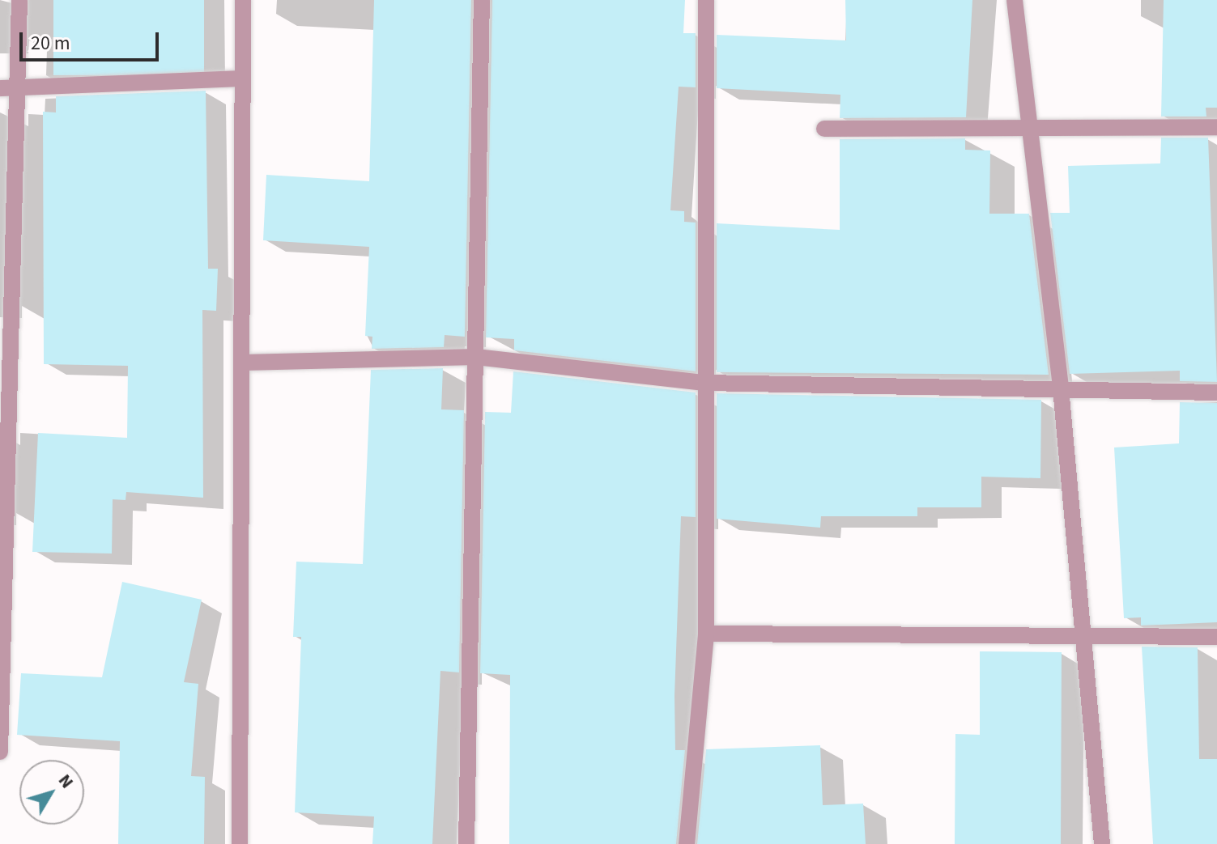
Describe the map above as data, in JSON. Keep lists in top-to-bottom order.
{
  "scale_bar": "20 m",
  "north": "top right"
}
